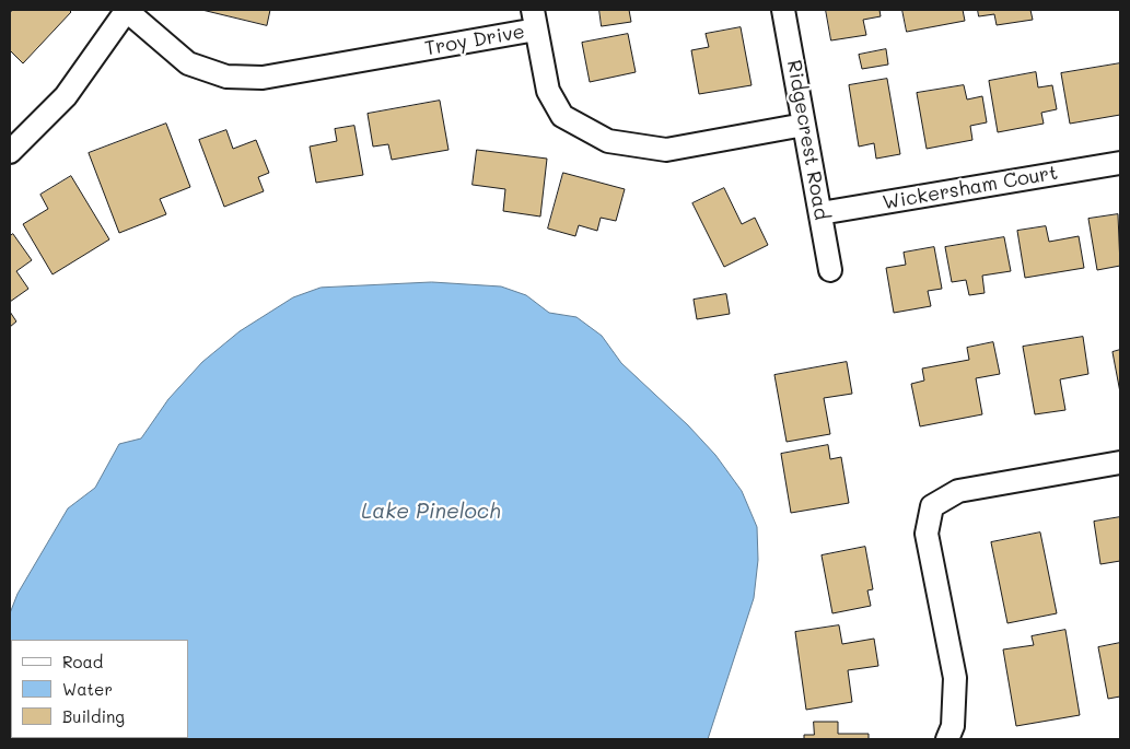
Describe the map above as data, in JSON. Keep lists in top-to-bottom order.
{
  "streets": {
    "street": ["Troy Drive", "Ridgecrest Road", "Wickersham Court"]
  },
  "crossings": [
    ["Troy Drive", "Ridgecrest Road"],
    ["Ridgecrest Road", "Wickersham Court"]
  ],
  "water": ["Lake Pineloch"],
  "legend": ["Road", "Water", "Building"]
}
